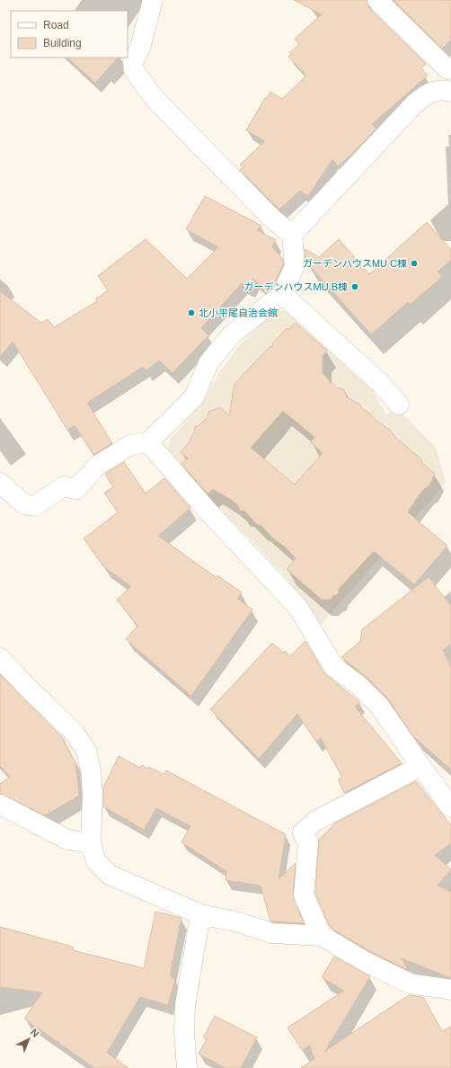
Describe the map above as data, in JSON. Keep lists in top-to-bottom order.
{
  "places": ["ガーデンハウスMU C棟", "ガーデンハウスMU B棟", "北小平尾自治会館"],
  "legend": ["Road", "Building"],
  "north": "top right"
}
